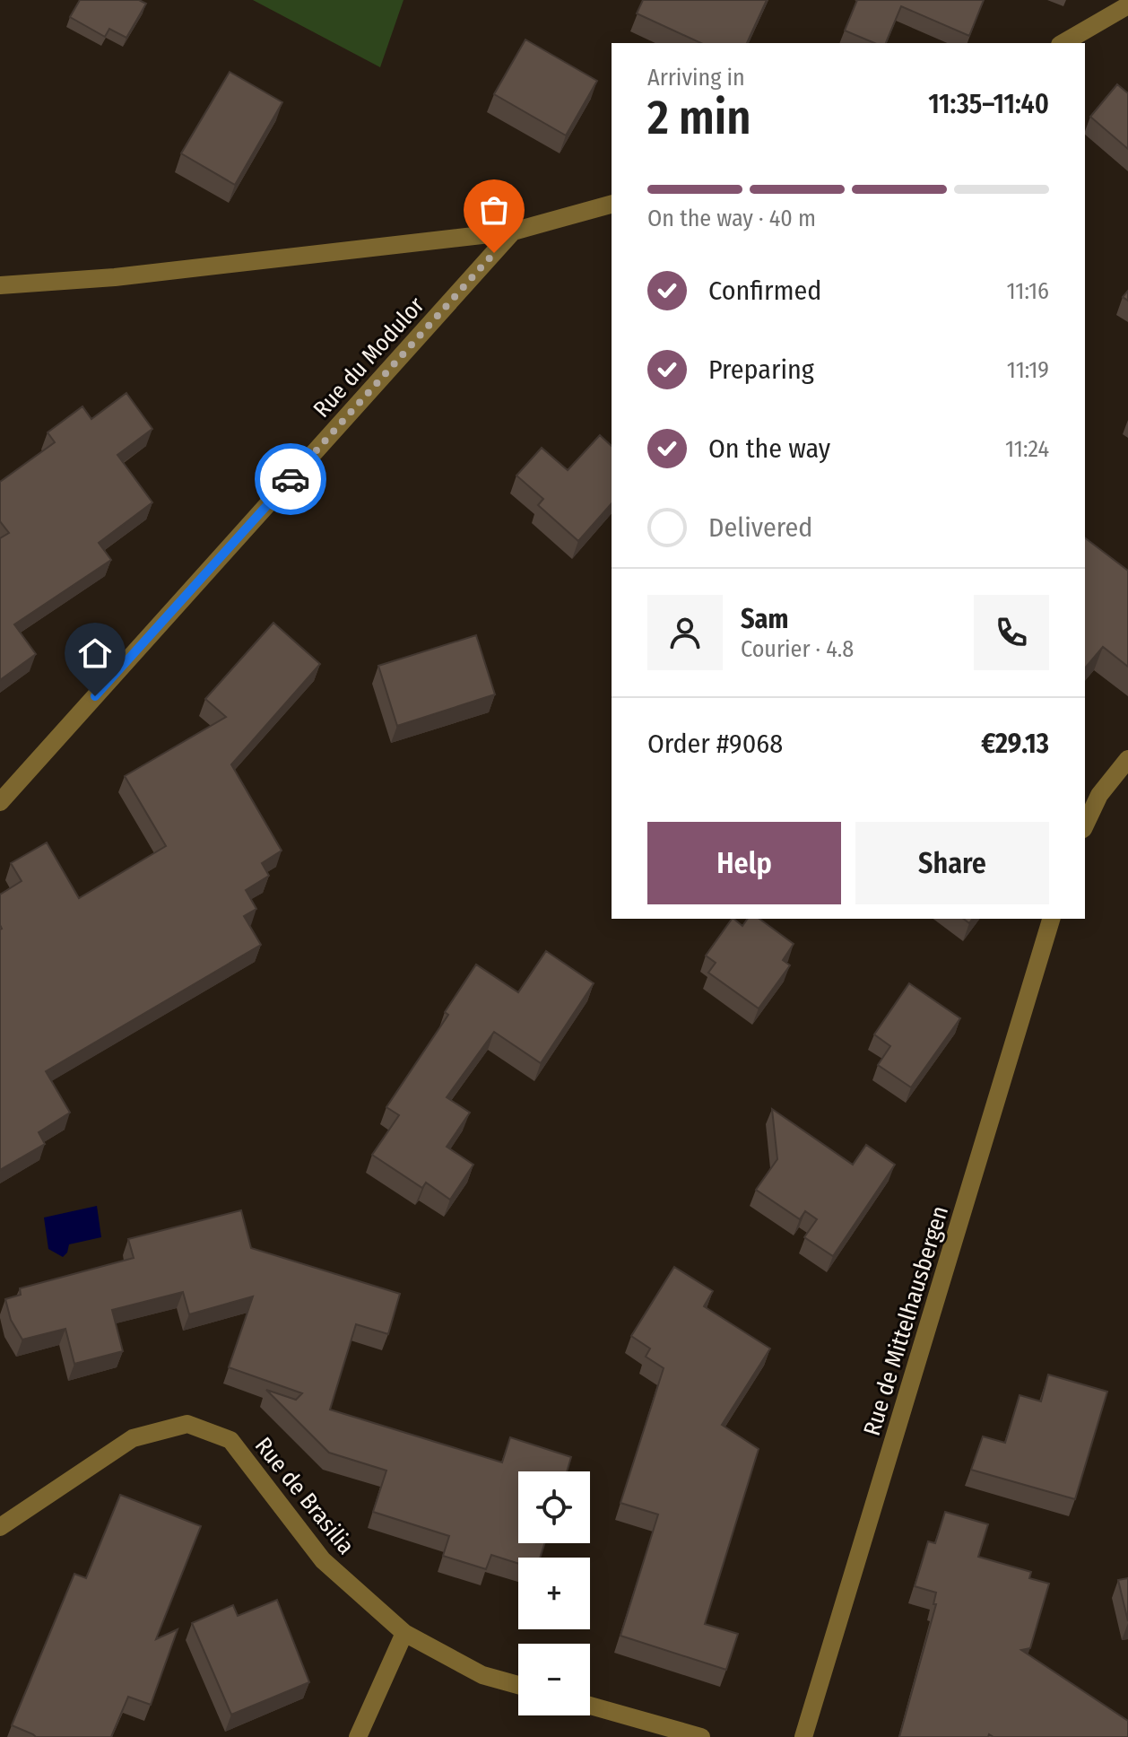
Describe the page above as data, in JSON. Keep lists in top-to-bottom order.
{
  "streets": {
    "street": ["Rue du Modulor", "Rue de Mittelhausbergen", "Rue de Brasilia"]
  },
  "page": {
    "heading": ["2 min", "Arriving in", "11:35–11:40"],
    "panel": [
      "Sam",
      "Courier · 4.8",
      "Order #9068",
      "€29.13"
    ],
    "bar": "On the way · 40 m",
    "list": [
      ["Confirmed", "11:16"],
      ["Preparing", "11:19"],
      ["On the way", "11:24"],
      "Delivered"
    ],
    "buttons": ["Help", "Share"],
    "map_buttons": ["+", "−"]
  }
}
